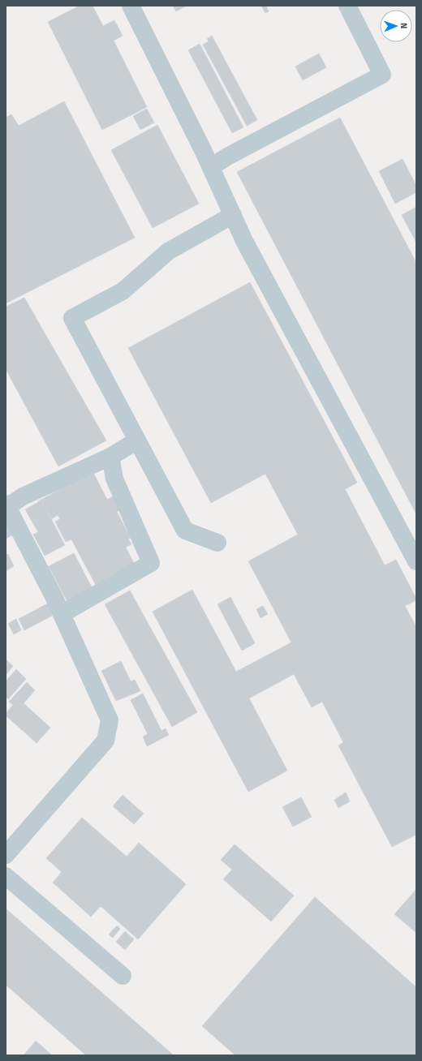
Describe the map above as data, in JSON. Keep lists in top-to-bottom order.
{
  "north": "right"
}
